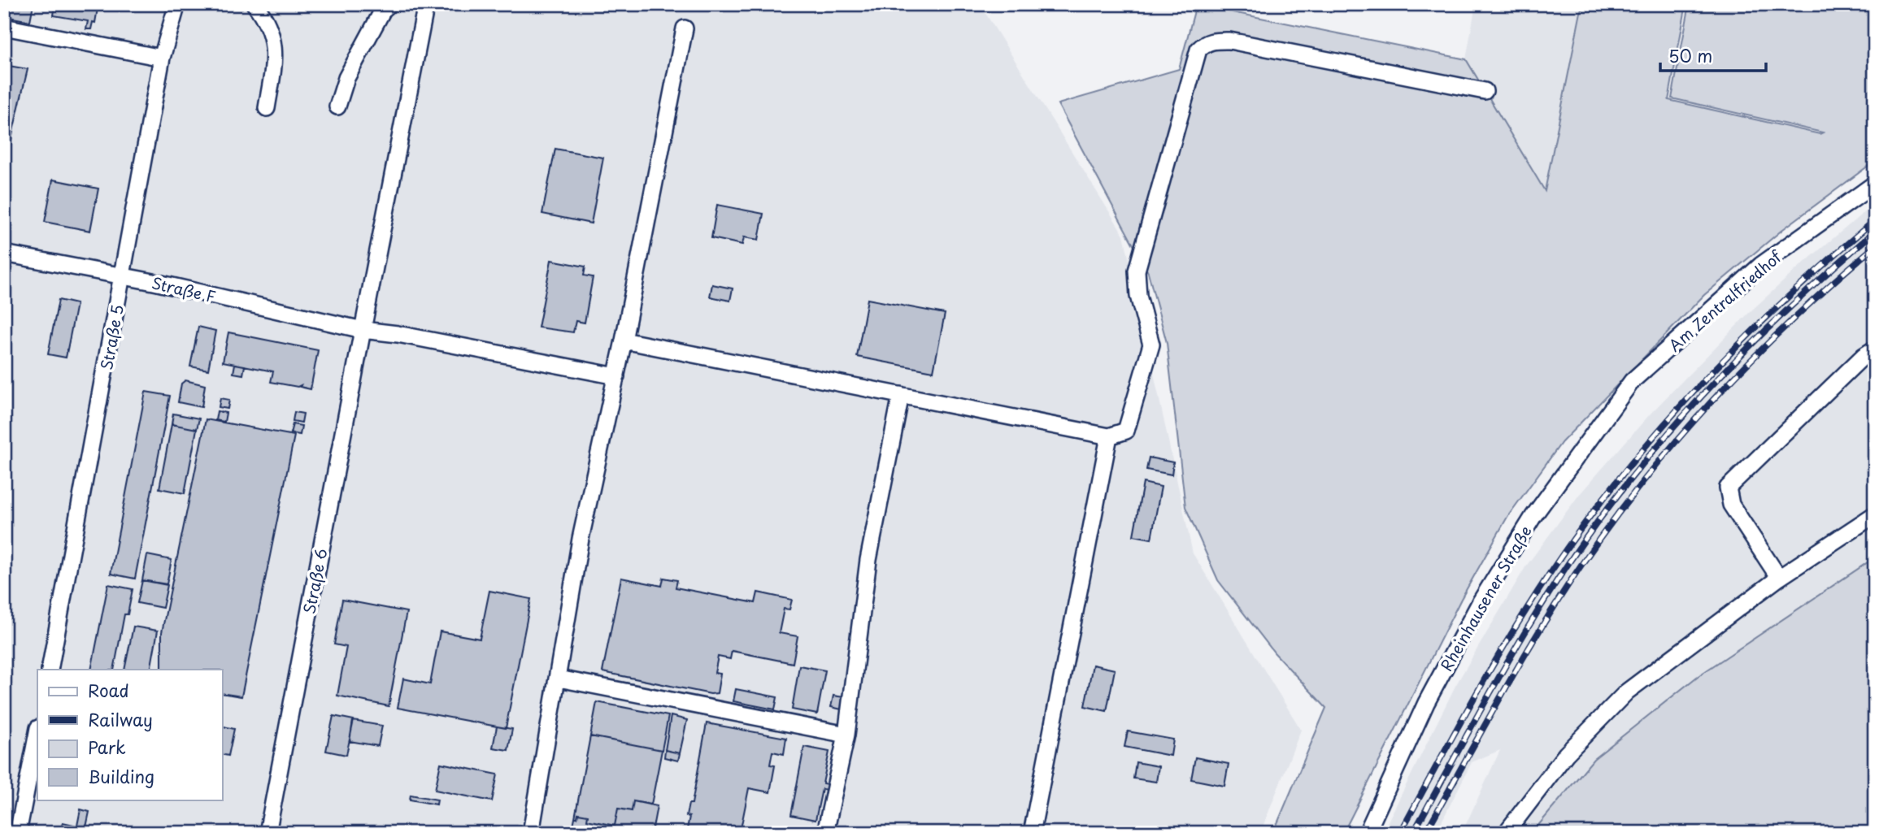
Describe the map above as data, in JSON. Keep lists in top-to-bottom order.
{
  "streets": {
    "street": [
      "Straße F",
      "Am Zentralfriedhof",
      "Straße 5",
      "Straße 6",
      "Rheinhausener Straße"
    ]
  },
  "crossings": [
    ["Straße F", "Straße 5"],
    ["Straße F", "Straße 6"],
    ["Am Zentralfriedhof", "Rheinhausener Straße"]
  ],
  "legend": [
    "Road",
    "Railway",
    "Park",
    "Building"
  ],
  "scale_bar": "50 m"
}
